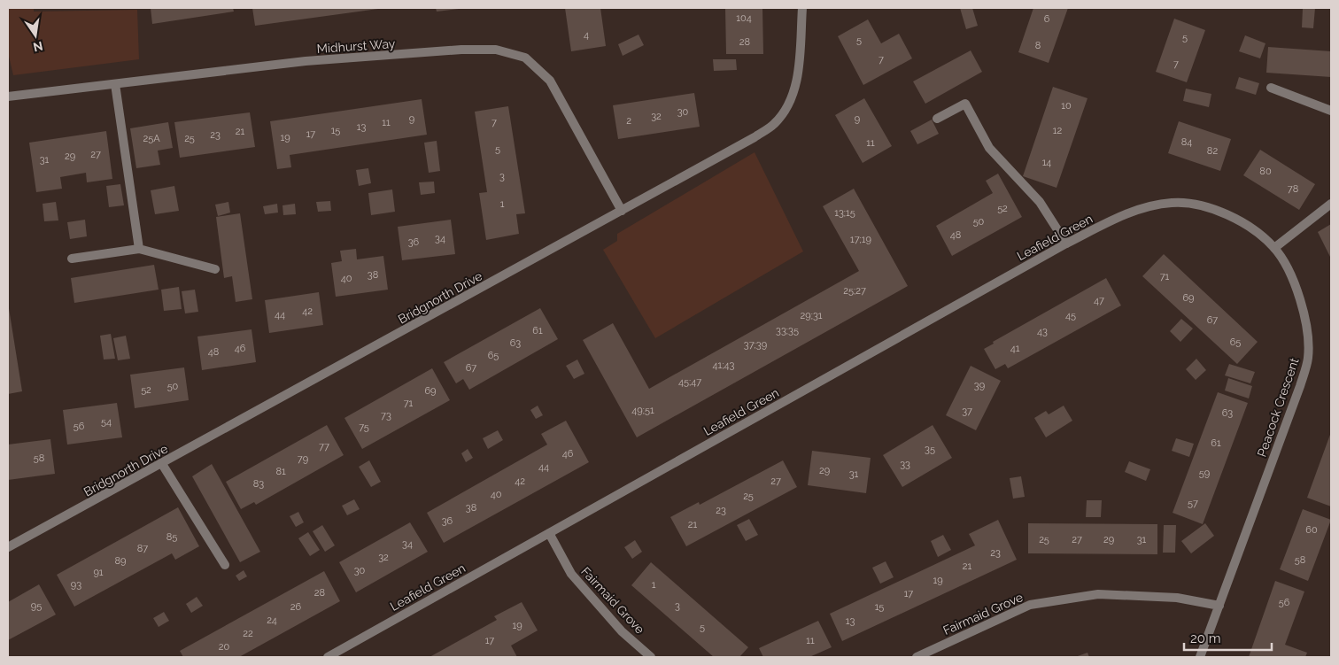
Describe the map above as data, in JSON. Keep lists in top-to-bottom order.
{
  "streets": {
    "street": [
      "Midhurst Way",
      "Leafield Green",
      "Bridgnorth Drive",
      "Peacock Crescent",
      "Fairmaid Grove"
    ]
  },
  "crossings": [
    ["Midhurst Way", "Bridgnorth Drive"],
    ["Leafield Green", "Peacock Crescent"],
    ["Leafield Green", "Fairmaid Grove"],
    ["Peacock Crescent", "Fairmaid Grove"]
  ],
  "house_numbers": [
    "104",
    "6",
    "4",
    "5",
    "5",
    "28",
    "8",
    "7",
    "7",
    "10",
    "30",
    "32",
    "9",
    "9",
    "2",
    "11",
    "7",
    "13",
    "15",
    "12",
    "21",
    "17",
    "23",
    "19",
    "25A",
    "25",
    "84",
    "11",
    "5",
    "82",
    "27",
    "29",
    "31",
    "14",
    "80",
    "3",
    "78",
    "1",
    "52",
    "13;15",
    "50",
    "48",
    "34",
    "17;19",
    "36",
    "38",
    "71",
    "40",
    "25;27",
    "69",
    "47",
    "42",
    "44",
    "29;31",
    "45",
    "67",
    "61",
    "33;35",
    "43",
    "65",
    "63",
    "37;39",
    "46",
    "41",
    "48",
    "65",
    "41;43",
    "67",
    "45;47",
    "39",
    "50",
    "52",
    "69",
    "71",
    "49;51",
    "37",
    "63",
    "73",
    "54",
    "56",
    "75",
    "61",
    "77",
    "35",
    "46",
    "58",
    "79",
    "33",
    "44",
    "29",
    "81",
    "59",
    "31",
    "42",
    "27",
    "83",
    "40",
    "25",
    "57",
    "38",
    "23",
    "36",
    "21",
    "60",
    "85",
    "25",
    "27",
    "29",
    "31",
    "34",
    "87",
    "23",
    "32",
    "58",
    "89",
    "21",
    "30",
    "91",
    "19",
    "93",
    "1",
    "28",
    "17",
    "56",
    "95",
    "3",
    "26",
    "15",
    "24",
    "13",
    "19",
    "5",
    "22",
    "17",
    "11",
    "20"
  ],
  "scale_bar": "20 m",
  "north": "bottom"
}
